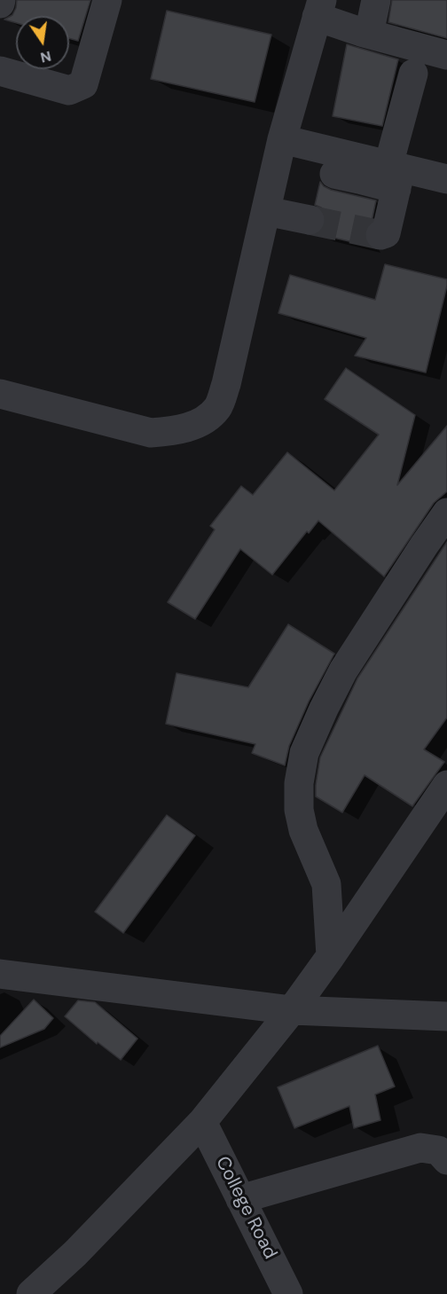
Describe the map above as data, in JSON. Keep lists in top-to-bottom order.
{
  "streets": {
    "street": ["College Road"]
  },
  "north": "bottom"
}
